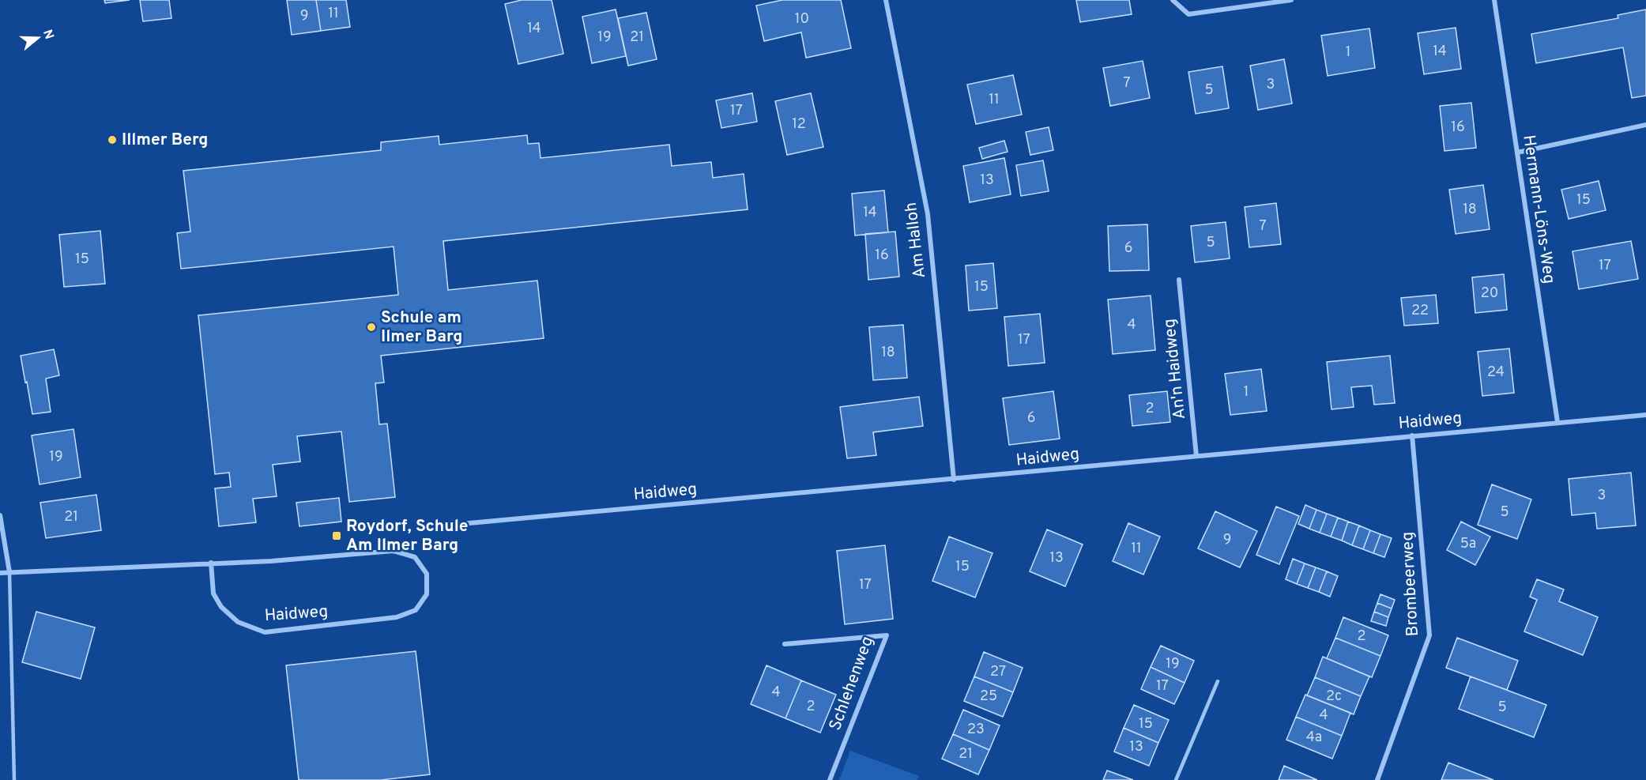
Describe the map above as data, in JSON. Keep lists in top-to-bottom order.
{
  "streets": {
    "street": [
      "Hermann-Löns-Weg",
      "Am Halloh",
      "An'n Haidweg",
      "Haidweg",
      "Brombeerweg",
      "Schlehenweg"
    ]
  },
  "crossings": [
    ["Hermann-Löns-Weg", "Haidweg"],
    ["Am Halloh", "Haidweg"],
    ["An'n Haidweg", "Haidweg"],
    ["Haidweg", "Brombeerweg"]
  ],
  "places": {
    "other": ["Illmer Berg", "Schule am Ilmer Barg"],
    "transit": ["Roydorf, Schule Am Ilmer Barg"]
  },
  "house_numbers": [
    "11",
    "9",
    "10",
    "14",
    "19",
    "21",
    "14",
    "1",
    "7",
    "3",
    "5",
    "11",
    "17",
    "12",
    "16",
    "13",
    "15",
    "18",
    "14",
    "7",
    "5",
    "6",
    "16",
    "15",
    "17",
    "15",
    "20",
    "22",
    "4",
    "17",
    "18",
    "24",
    "1",
    "2",
    "6",
    "19",
    "3",
    "5",
    "21",
    "9",
    "5a",
    "11",
    "13",
    "15",
    "17",
    "2",
    "19",
    "27",
    "17",
    "4",
    "25",
    "2c",
    "2",
    "5",
    "4",
    "15",
    "23",
    "4a",
    "13",
    "21"
  ],
  "north": "right"
}
